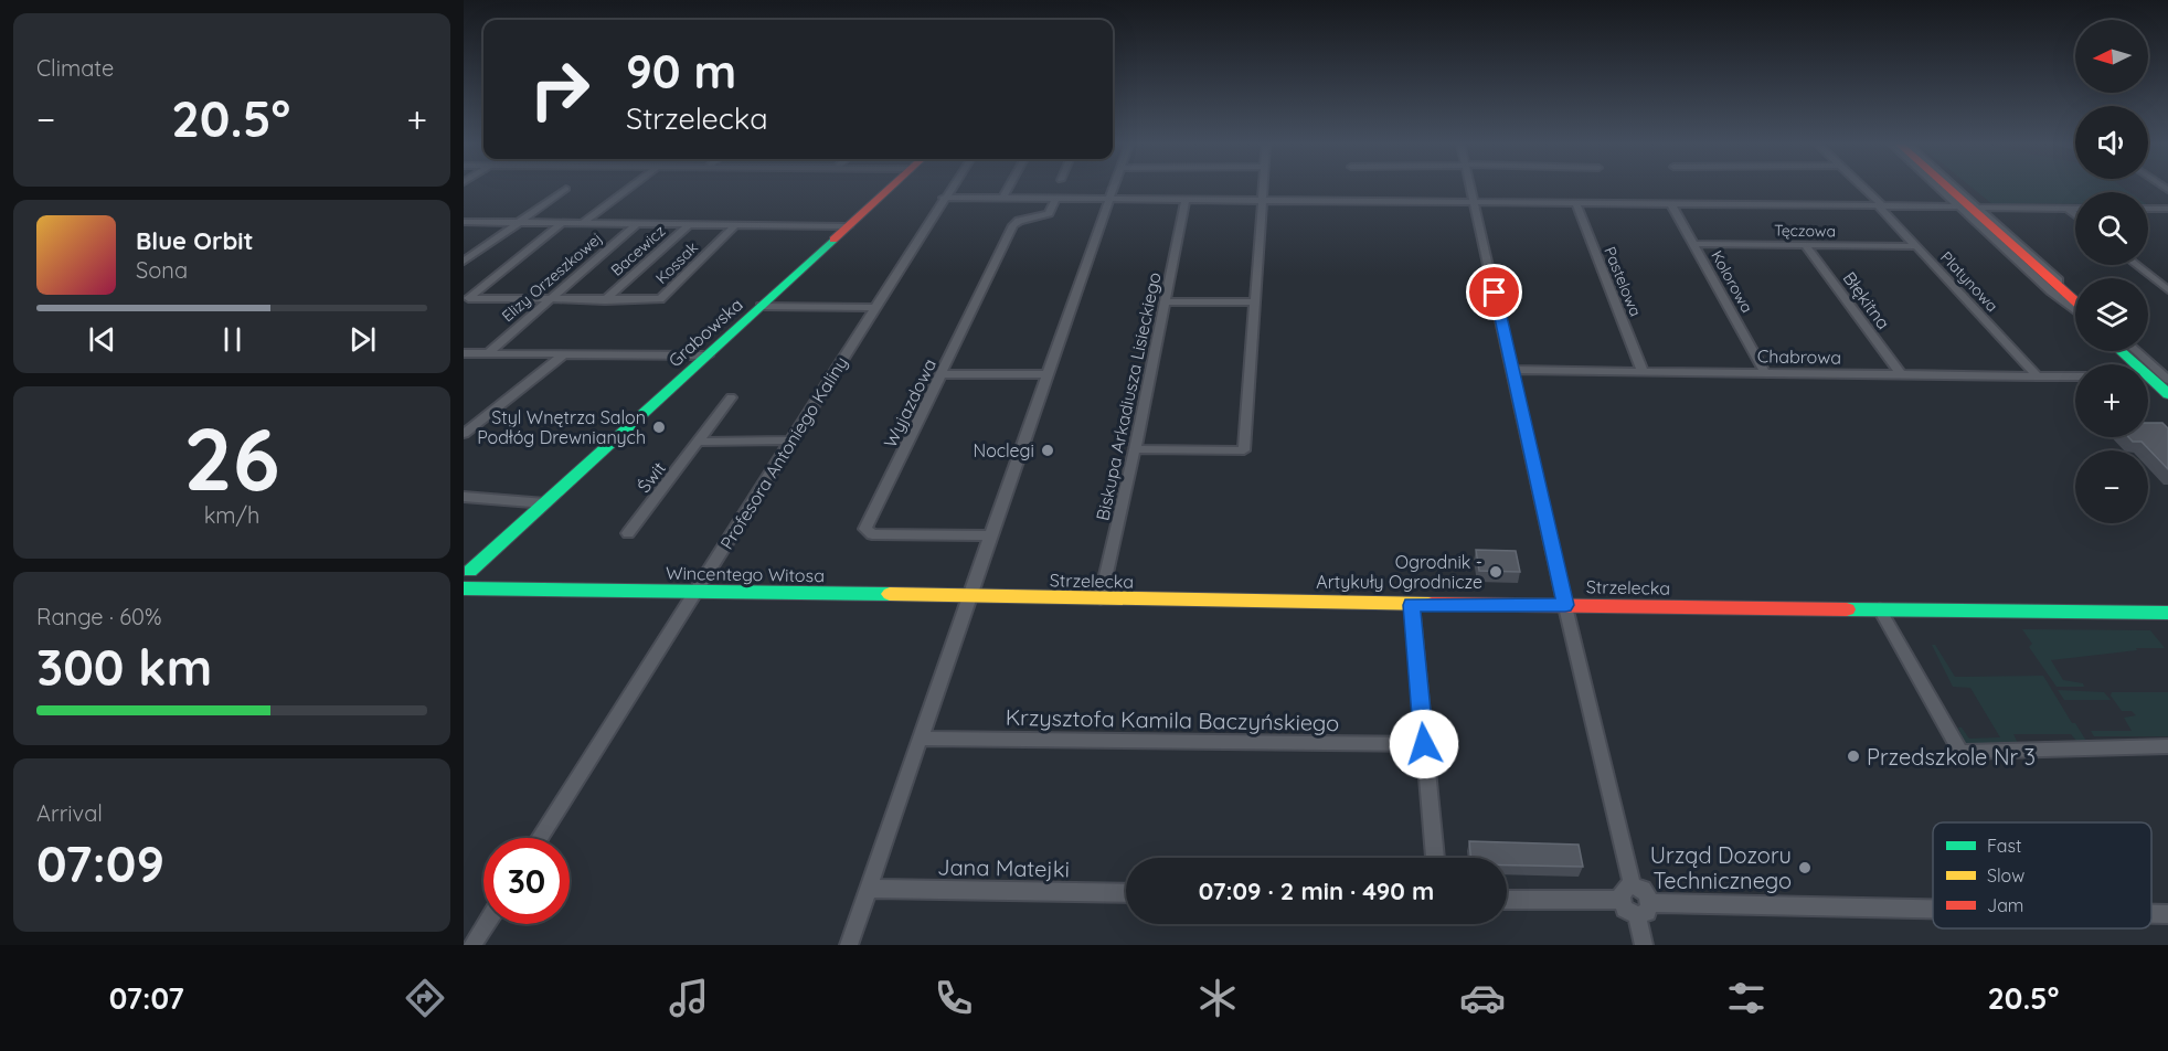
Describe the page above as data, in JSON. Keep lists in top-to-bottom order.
{
  "streets": {
    "street": [
      "Tęczowa",
      "Bacewicz",
      "Kossak",
      "Elizy Orzeszkowej",
      "Pastelowa",
      "Kolorowa",
      "Platynowa",
      "Błękitna",
      "Grabowska",
      "Chabrowa",
      "Biskupa Arkadiusza Lisieckiego",
      "Wyjazdowa",
      "Profesora Antoniego Kaliny",
      "Świt",
      "Wincentego Witosa",
      "Strzelecka",
      "Krzysztofa Kamila Baczyńskiego",
      "Jana Matejki"
    ]
  },
  "crossings": [
    ["Tęczowa", "Kolorowa"],
    ["Tęczowa", "Platynowa"],
    ["Tęczowa", "Błękitna"],
    ["Bacewicz", "Kossak"],
    ["Kossak", "Elizy Orzeszkowej"],
    ["Pastelowa", "Chabrowa"],
    ["Kolorowa", "Chabrowa"],
    ["Platynowa", "Chabrowa"],
    ["Błękitna", "Chabrowa"],
    ["Grabowska", "Wincentego Witosa"],
    ["Biskupa Arkadiusza Lisieckiego", "Strzelecka"],
    ["Profesora Antoniego Kaliny", "Wincentego Witosa"],
    ["Wincentego Witosa", "Strzelecka"]
  ],
  "places": [
    "Styl Wnętrza Salon Podłóg Drewnianych",
    "Noclegi",
    "Ogrodnik - Artykuły Ogrodnicze",
    "Przedszkole Nr 3",
    "Urząd Dozoru Technicznego"
  ],
  "legend": ["Fast", "Slow", "Jam"],
  "north": "left",
  "page": {
    "tile": [
      "Climate",
      ["26", "km/h"],
      ["Range · 60%", "300 km"],
      ["Arrival", "07:09"]
    ],
    "map_buttons": ["+", "−"],
    "turn": ["90 m", "Strzelecka"],
    "heat": ["−", "20.5°", "+"],
    "song": ["Blue Orbit", "Sona"],
    "limit": "30",
    "trip": "07:09 · 2 min · 490 m",
    "tabs": ["07:07", "20.5°"]
  }
}
